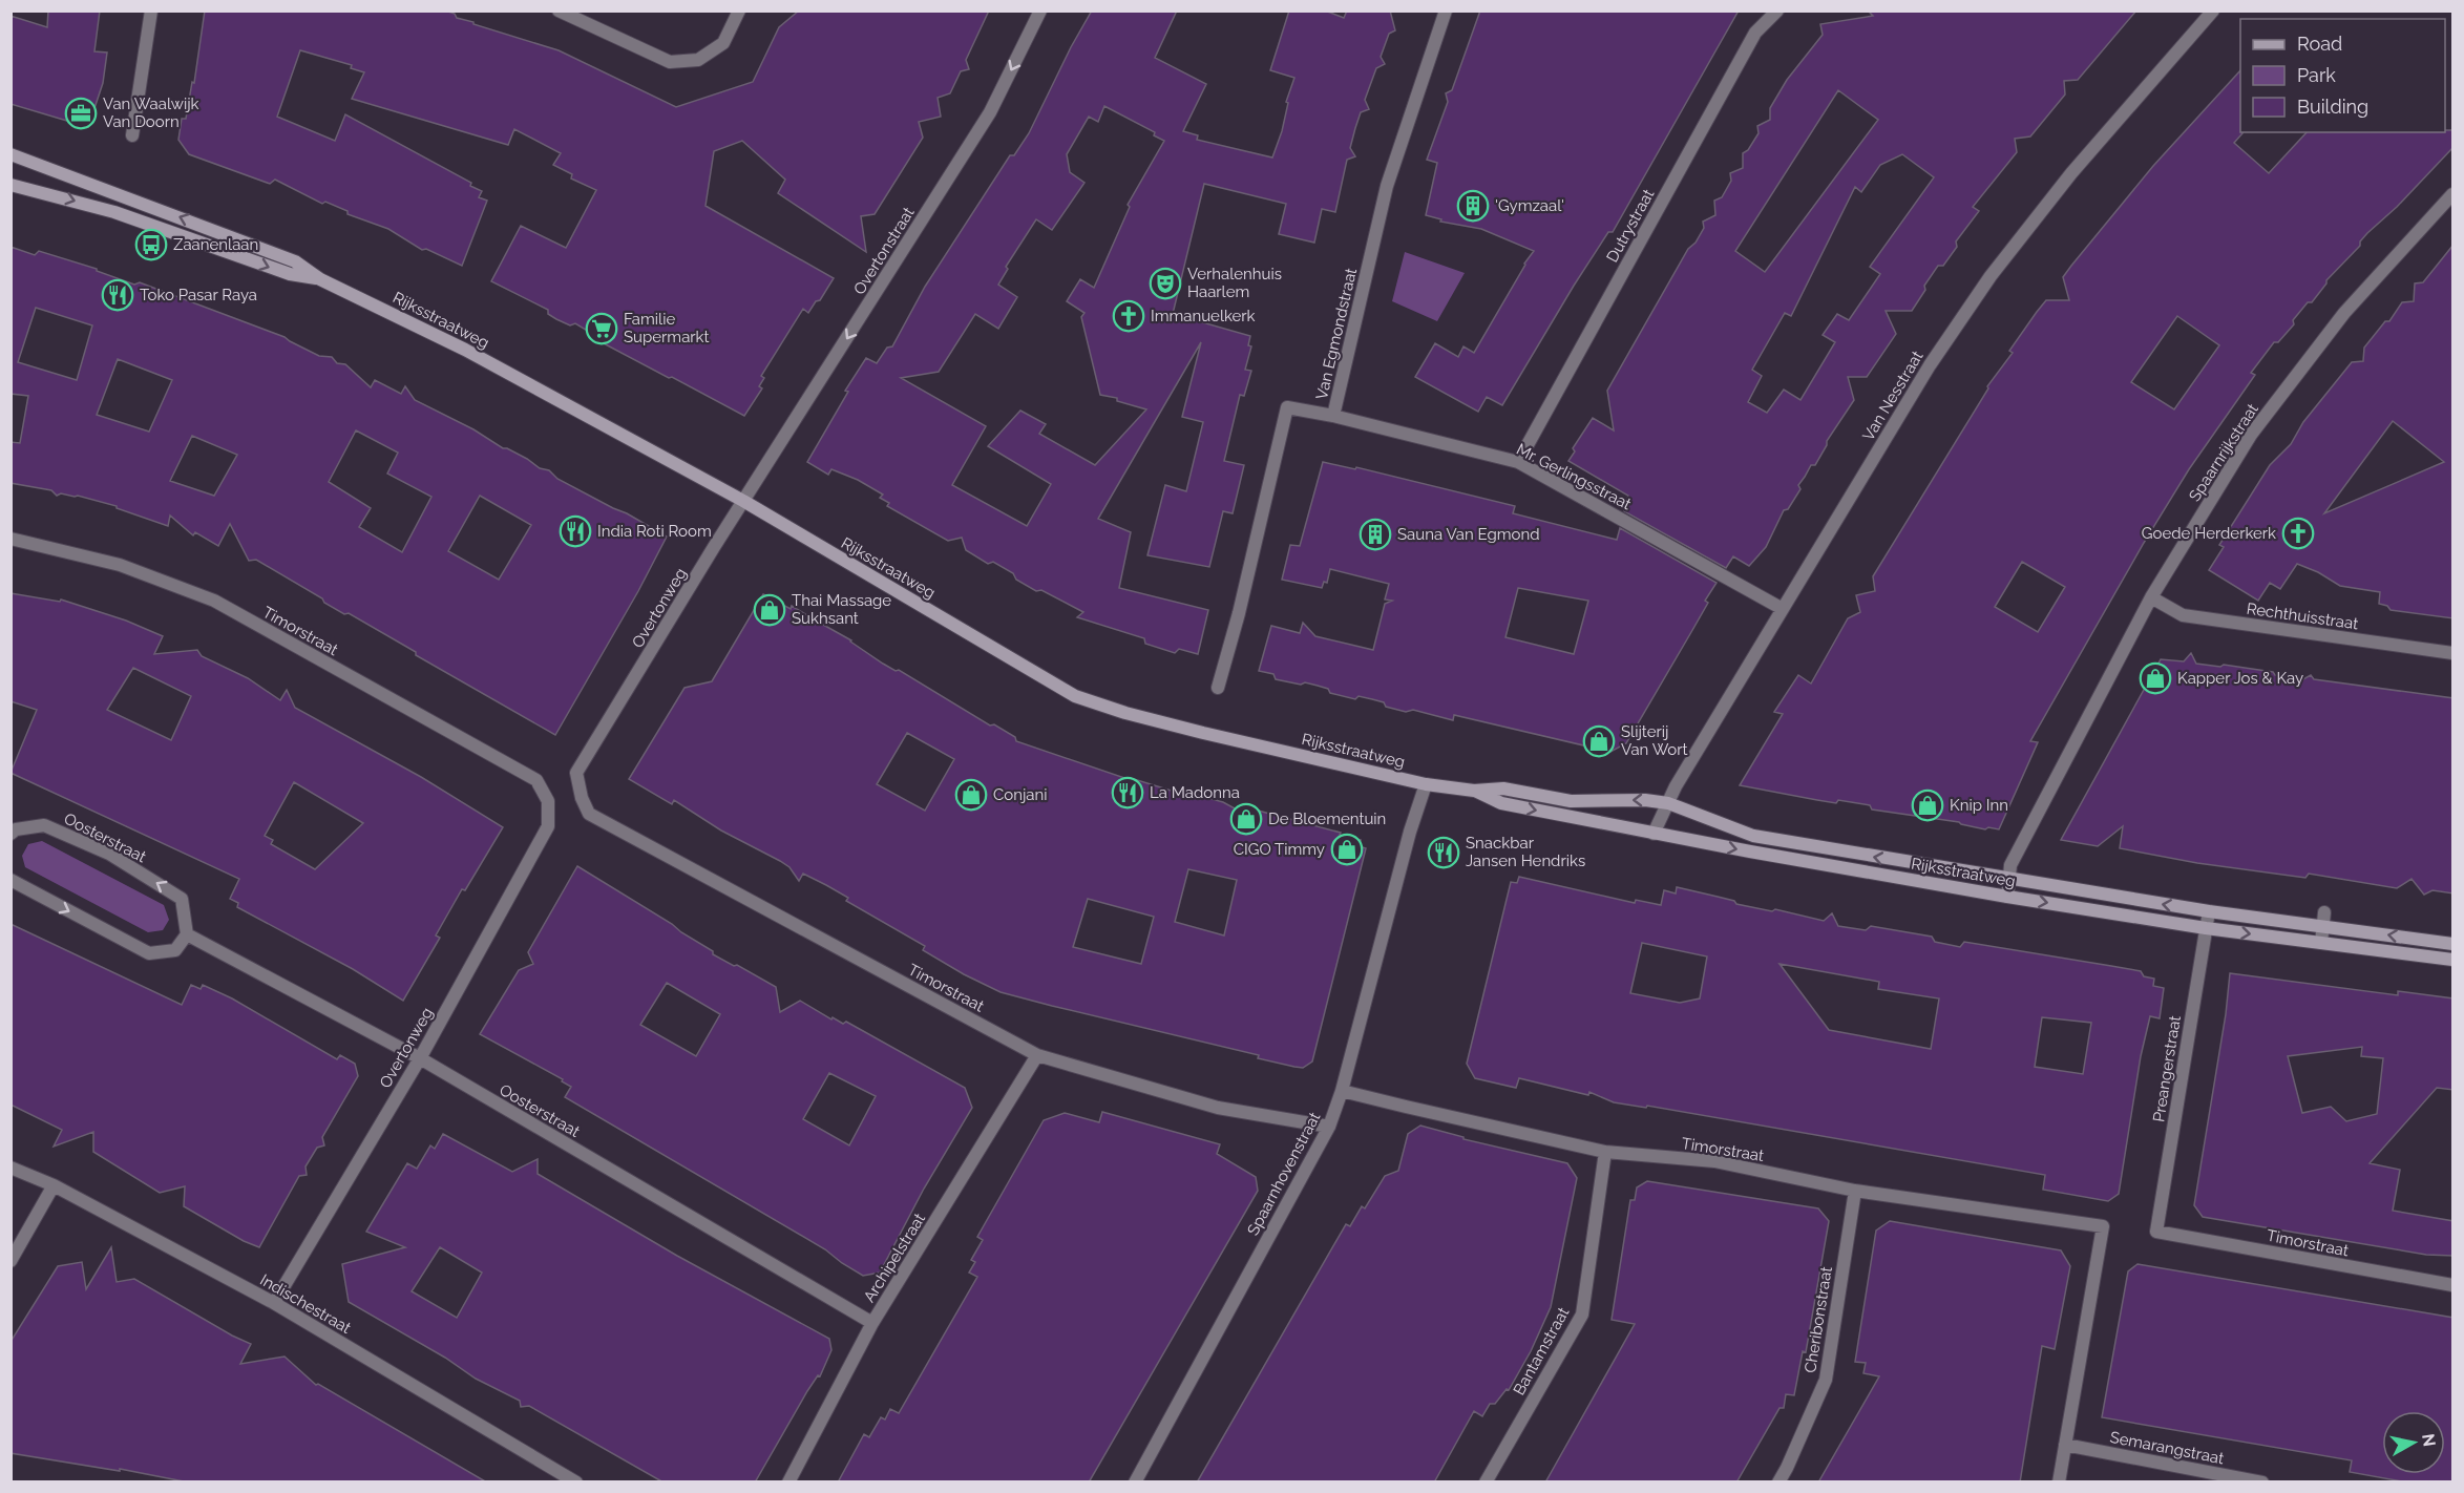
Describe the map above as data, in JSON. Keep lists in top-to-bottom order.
{
  "streets": {
    "main road": ["Rijksstraatweg"],
    "street": [
      "Dutrystraat",
      "Overtonstraat",
      "Van Egmondstraat",
      "Van Nesstraat",
      "Spaarnrijkstraat",
      "Mr. Gerlingsstraat",
      "Overtonweg",
      "Rechthuisstraat",
      "Timorstraat",
      "Oosterstraat",
      "Preangerstraat",
      "Spaarnhovenstraat",
      "Archipelstraat",
      "Indischestraat",
      "Cheribonstraat",
      "Bantamstraat",
      "Semarangstraat"
    ]
  },
  "crossings": [
    ["Dutrystraat", "Mr. Gerlingsstraat"],
    ["Overtonstraat", "Rijksstraatweg"],
    ["Overtonstraat", "Overtonweg"],
    ["Rijksstraatweg", "Van Nesstraat"],
    ["Rijksstraatweg", "Spaarnrijkstraat"],
    ["Rijksstraatweg", "Overtonweg"],
    ["Rijksstraatweg", "Preangerstraat"],
    ["Rijksstraatweg", "Spaarnhovenstraat"],
    ["Van Egmondstraat", "Mr. Gerlingsstraat"],
    ["Van Nesstraat", "Mr. Gerlingsstraat"],
    ["Spaarnrijkstraat", "Rechthuisstraat"],
    ["Overtonweg", "Timorstraat"],
    ["Overtonweg", "Oosterstraat"],
    ["Overtonweg", "Indischestraat"],
    ["Timorstraat", "Preangerstraat"],
    ["Timorstraat", "Spaarnhovenstraat"],
    ["Timorstraat", "Archipelstraat"],
    ["Timorstraat", "Cheribonstraat"],
    ["Timorstraat", "Bantamstraat"],
    ["Timorstraat", "Semarangstraat"],
    ["Oosterstraat", "Archipelstraat"]
  ],
  "one_way": ["Overtonstraat"],
  "places": {
    "office": ["Van Waalwijk Van Doorn"],
    "building": ["'Gymzaal'", "Sauna Van Egmond"],
    "bus stop": ["Zaanenlaan"],
    "theatre": ["Verhalenhuis Haarlem"],
    "restaurant": [
      "Toko Pasar Raya",
      "India Roti Room",
      "La Madonna",
      "Snackbar Jansen Hendriks"
    ],
    "church": ["Immanuelkerk", "Goede Herderkerk"],
    "supermarket": ["Familie Supermarkt"],
    "shop": [
      "Thai Massage Sukhsant",
      "Kapper Jos & Kay",
      "Slijterij Van Wort",
      "Conjani",
      "Knip Inn",
      "De Bloementuin",
      "CIGO Timmy"
    ]
  },
  "legend": ["Road", "Park", "Building"],
  "north": "right"
}
